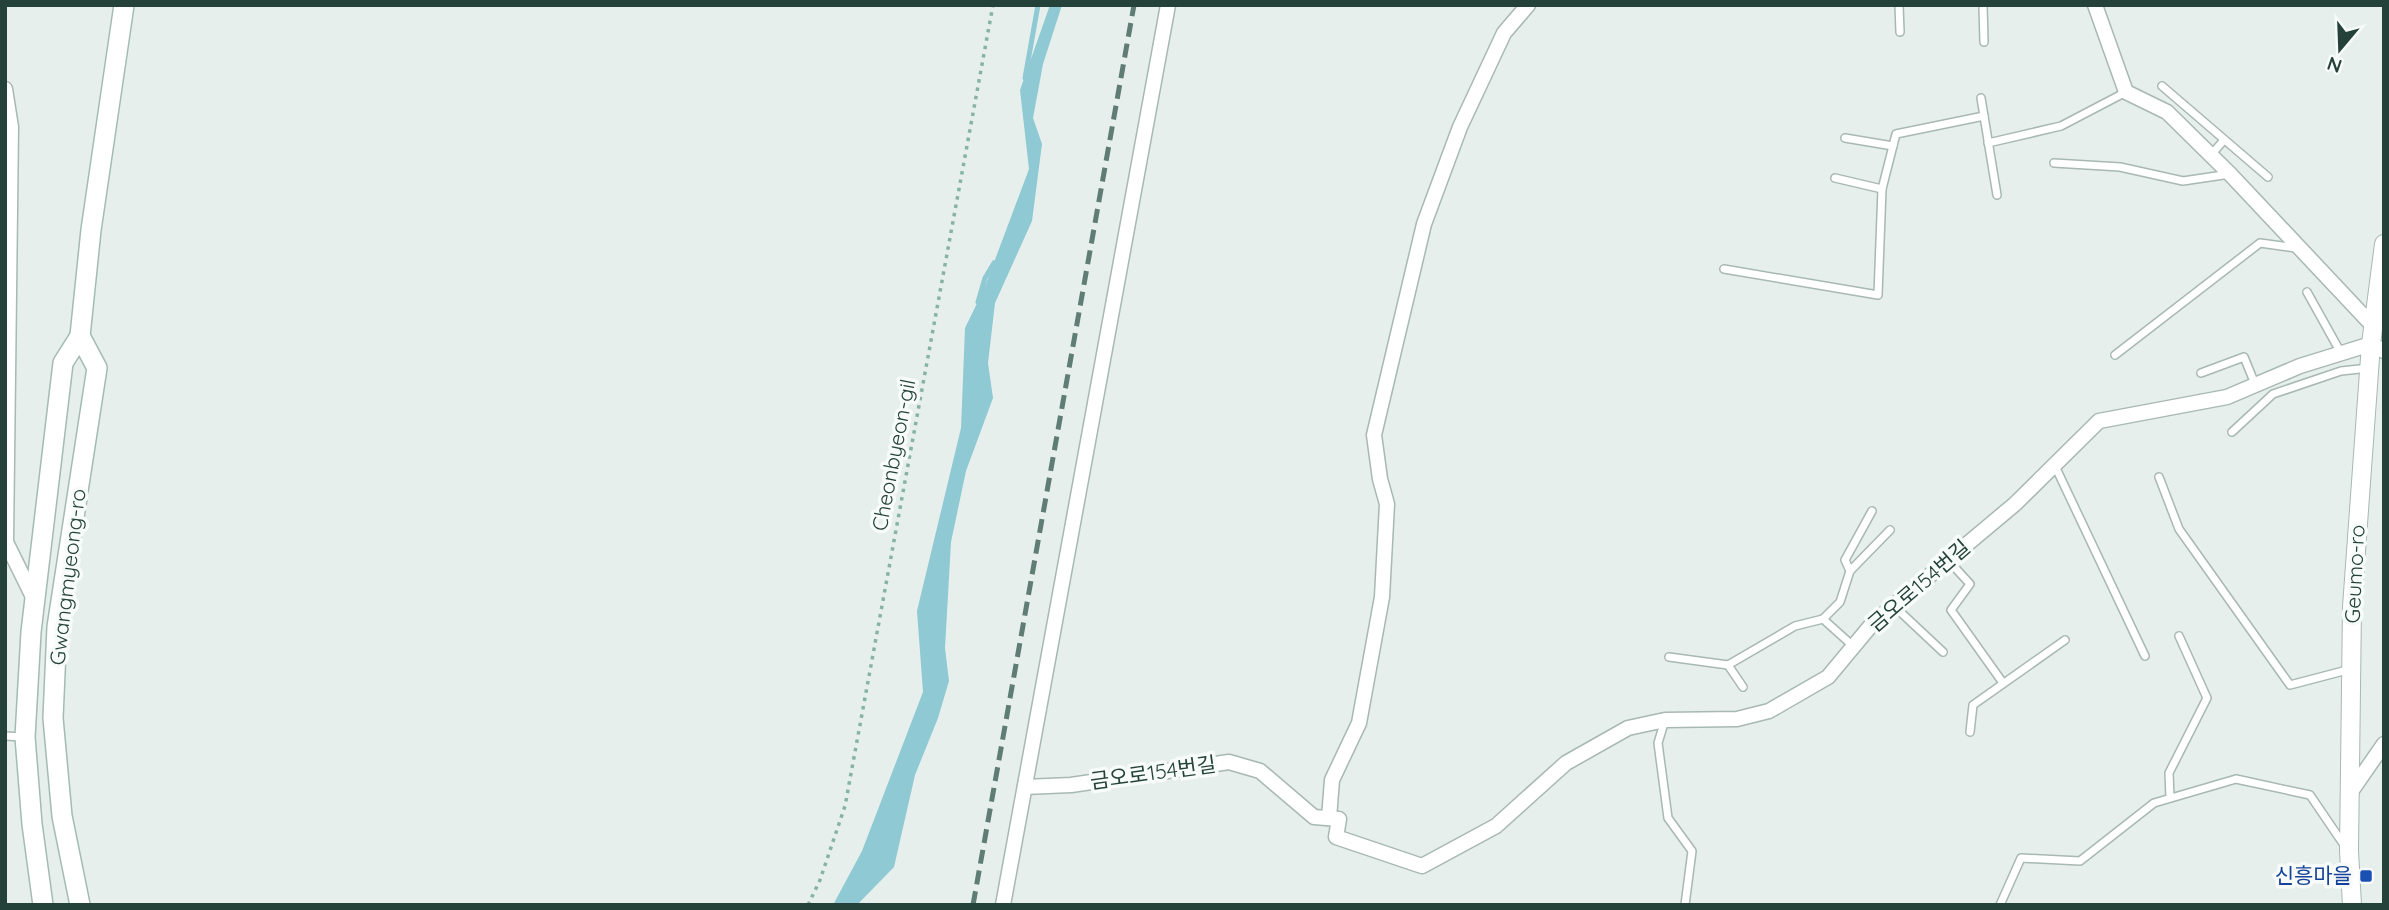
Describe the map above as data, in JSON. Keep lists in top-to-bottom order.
{
  "streets": {
    "main road": ["Gwangmyeong-ro"],
    "street": ["Geumo-ro", "금오로154번길"],
    "path": ["Cheonbyeon-gil"]
  },
  "crossings": [
    ["Geumo-ro", "금오로154번길"]
  ],
  "places": {
    "transit": ["신흥마을"]
  },
  "north": "bottom"
}
